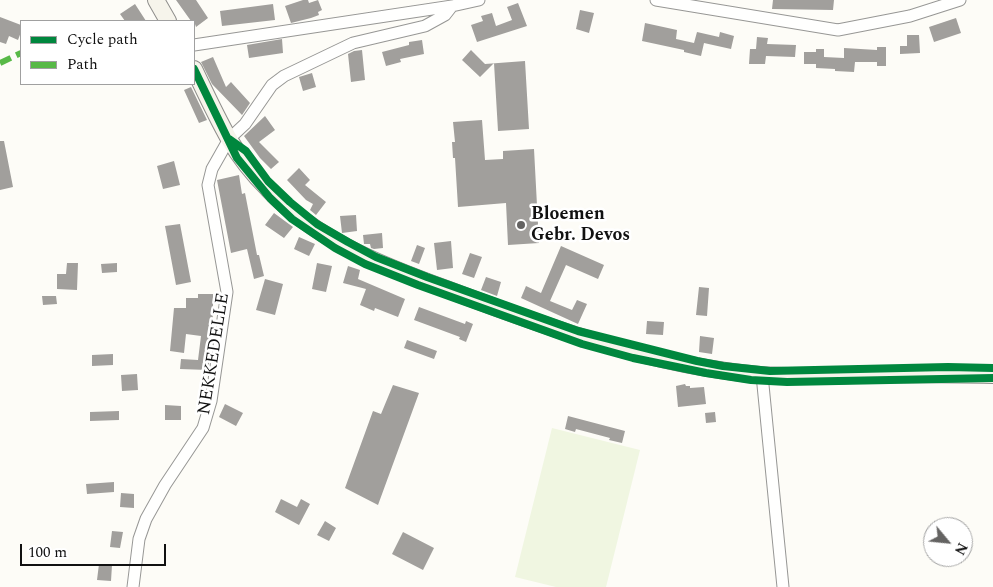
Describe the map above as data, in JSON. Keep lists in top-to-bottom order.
{
  "streets": {
    "street": ["NEKKEDELLE"]
  },
  "places": ["Bloemen Gebr. Devos"],
  "legend": ["Cycle path", "Path"],
  "scale_bar": "100 m",
  "north": "bottom right"
}
